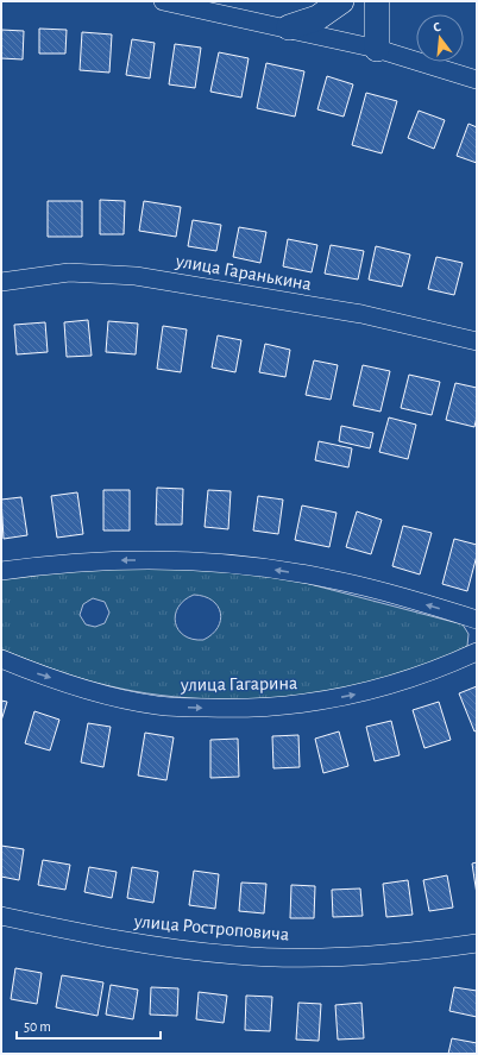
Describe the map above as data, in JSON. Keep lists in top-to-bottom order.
{
  "streets": {
    "street": ["улица Гаранькина", "улица Гагарина", "улица Ростроповича"]
  },
  "scale_bar": "50 m",
  "north": "top"
}
